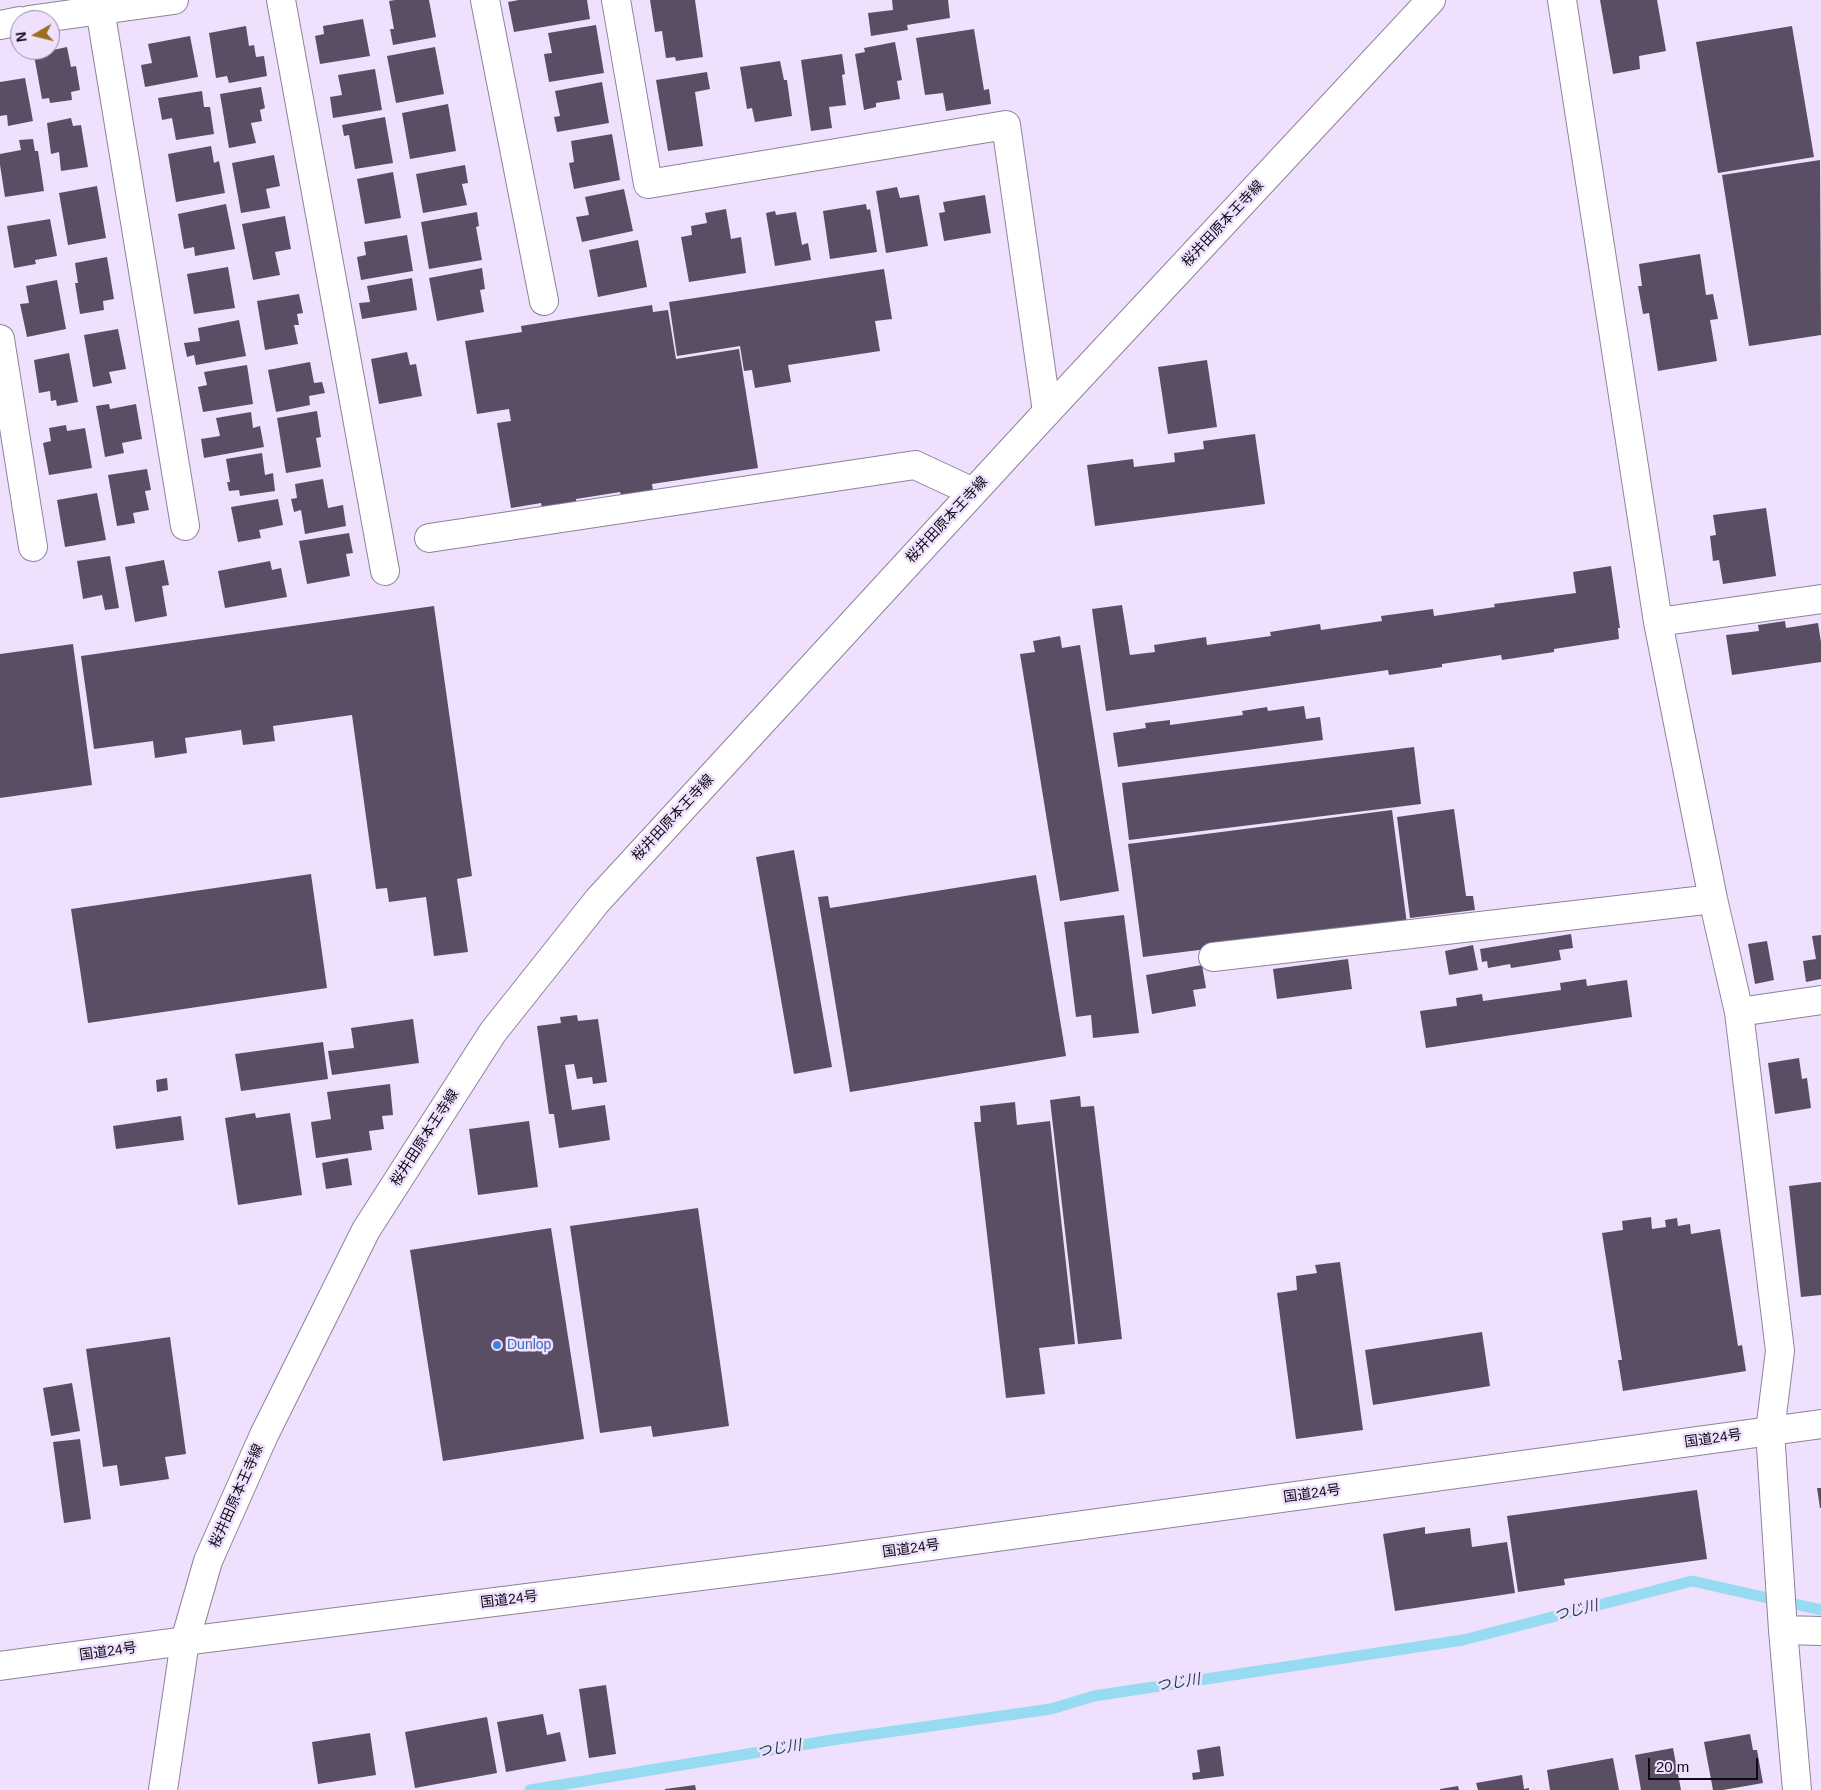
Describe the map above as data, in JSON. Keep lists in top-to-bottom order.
{
  "streets": {
    "main road": ["桜井田原本王寺線", "国道24号"]
  },
  "crossings": [
    ["桜井田原本王寺線", "国道24号"]
  ],
  "water": ["つじ川"],
  "places": ["Dunlop"],
  "scale_bar": "20 m",
  "north": "left"
}
